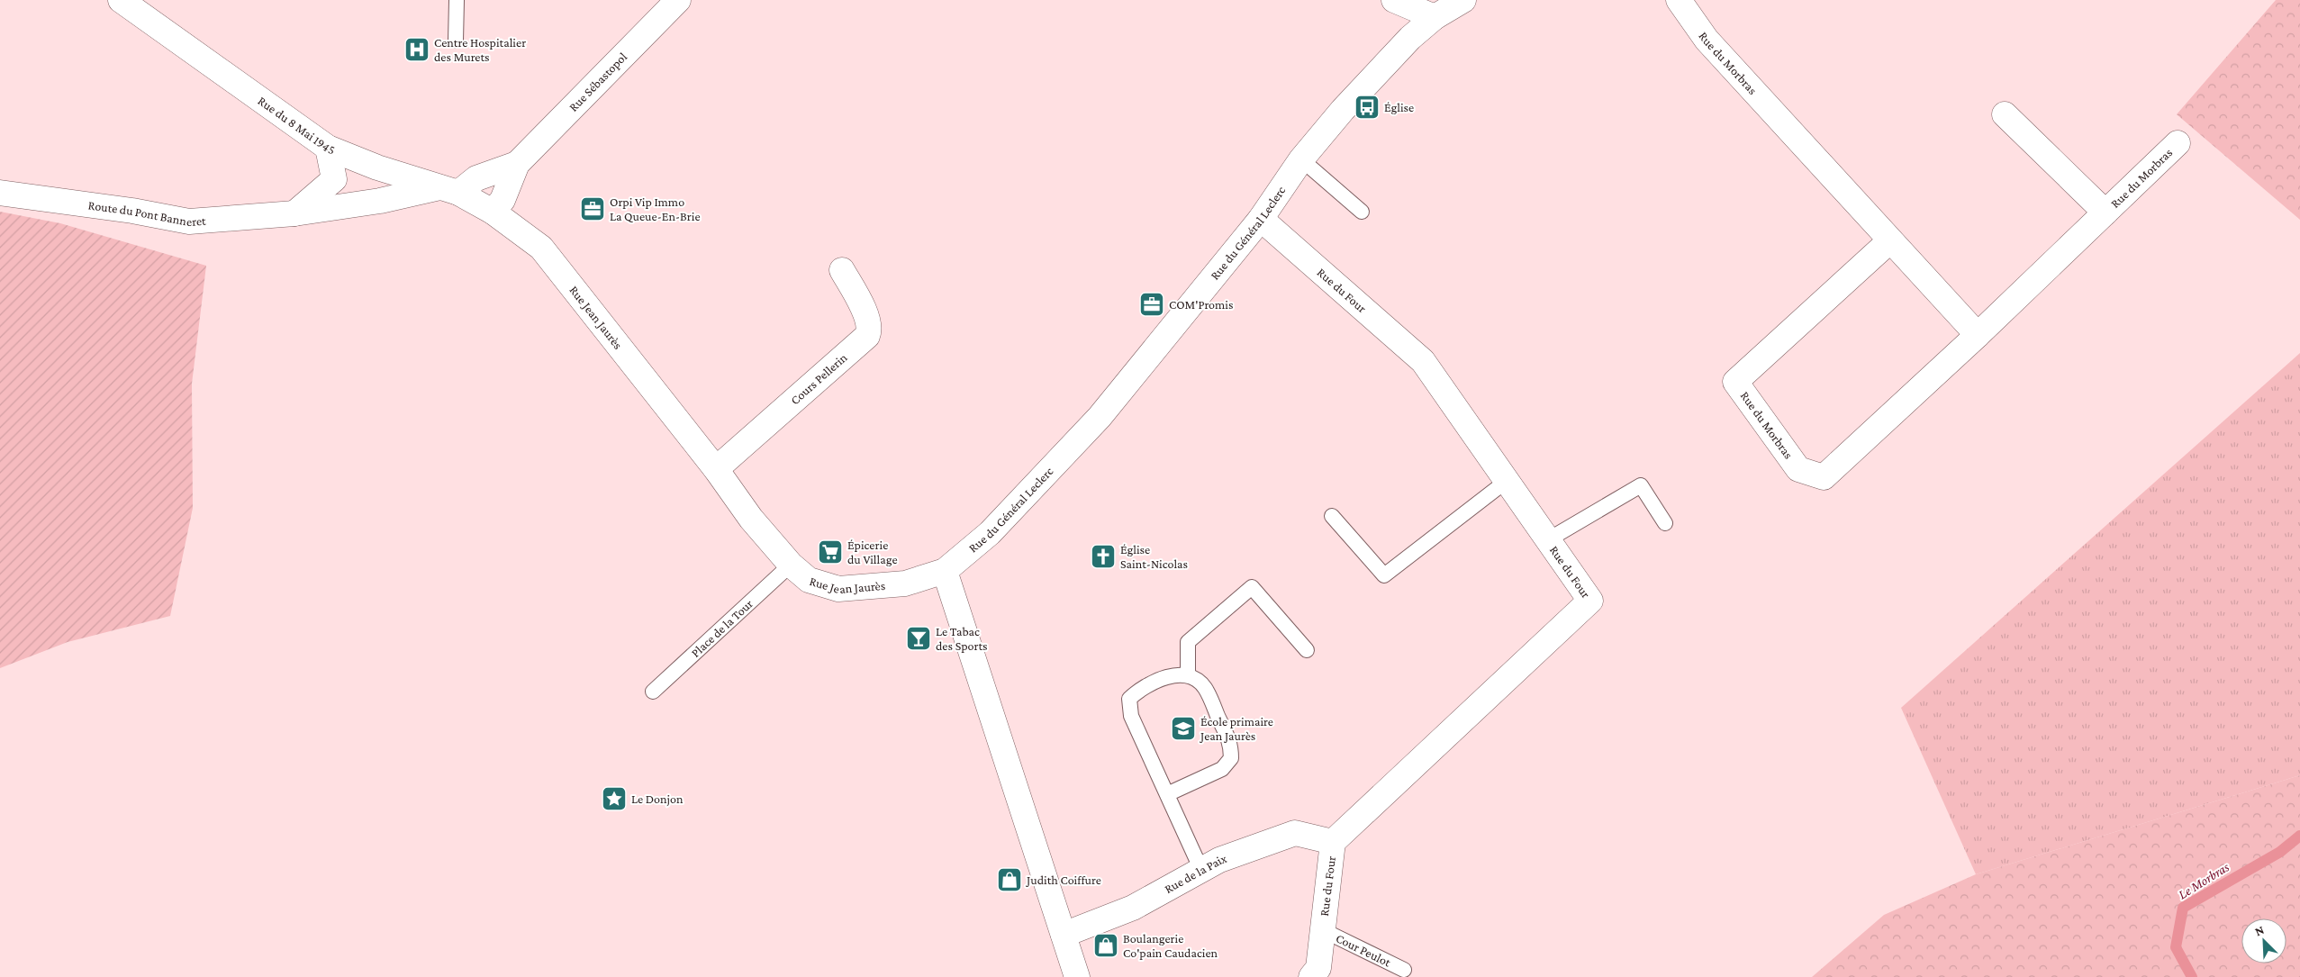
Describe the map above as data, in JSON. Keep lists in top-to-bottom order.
{
  "streets": {
    "street": [
      "Rue du Morbras",
      "Rue Sébastopol",
      "Rue du 8 Mai 1945",
      "Route du Pont Banneret",
      "Rue du Général Leclerc",
      "Rue du Four",
      "Rue Jean Jaurès",
      "Cours Pellerin",
      "Rue de la Paix"
    ],
    "lane": ["Place de la Tour", "Cour Peulot"]
  },
  "crossings": [
    ["Rue Sébastopol", "Rue du 8 Mai 1945"],
    ["Rue Sébastopol", "Route du Pont Banneret"],
    ["Rue Sébastopol", "Rue Jean Jaurès"],
    ["Rue du 8 Mai 1945", "Route du Pont Banneret"],
    ["Rue du 8 Mai 1945", "Rue Jean Jaurès"],
    ["Rue du Général Leclerc", "Rue du Four"],
    ["Rue du Général Leclerc", "Rue Jean Jaurès"],
    ["Rue du Four", "Rue de la Paix"],
    ["Rue du Four", "Cour Peulot"],
    ["Rue Jean Jaurès", "Cours Pellerin"],
    ["Rue Jean Jaurès", "Place de la Tour"]
  ],
  "water": ["Le Morbras"],
  "places": {
    "hospital": ["Centre Hospitalier des Murets"],
    "bus stop": ["Église"],
    "office": ["Orpi Vip Immo La Queue-En-Brie", "COM'Promis"],
    "supermarket": ["Épicerie du Village"],
    "church": ["Église Saint-Nicolas"],
    "bar": ["Le Tabac des Sports"],
    "school or university": ["École primaire Jean Jaurès"],
    "place": ["Le Donjon"],
    "shop": ["Judith Coiffure", "Boulangerie Co'pain Caudacien"]
  },
  "north": "top left"
}
